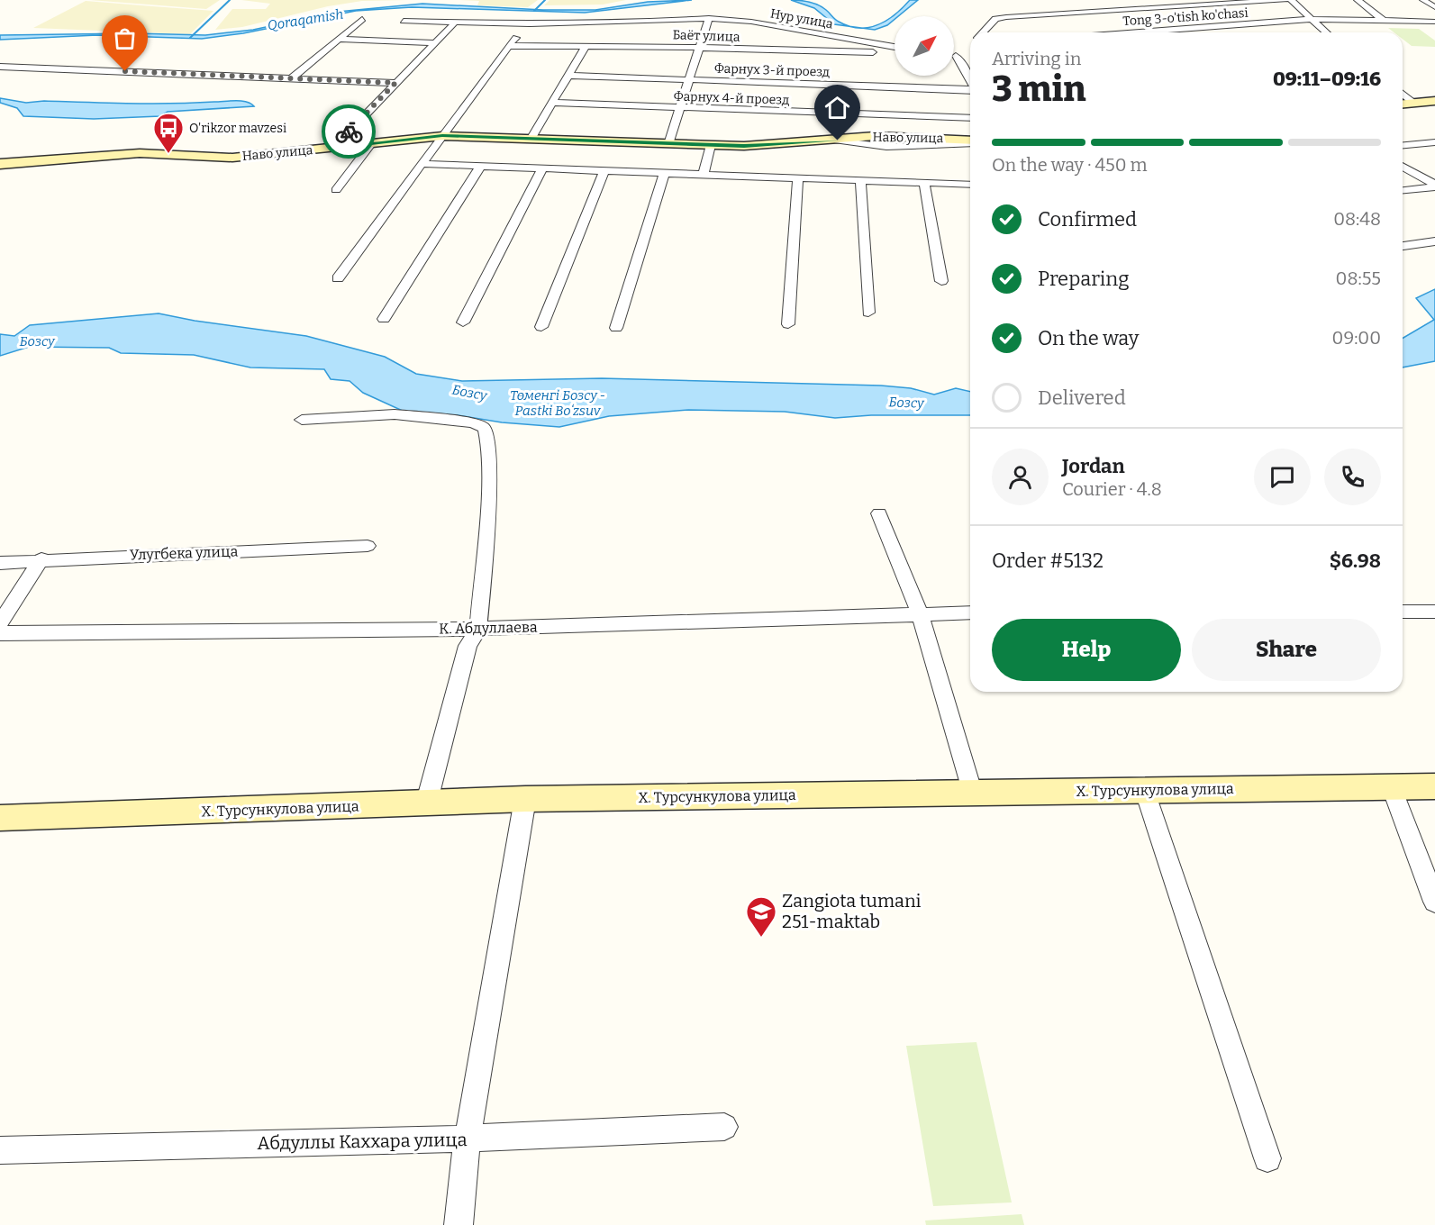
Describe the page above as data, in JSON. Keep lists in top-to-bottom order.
{
  "streets": {
    "street": [
      "Tong 3-o'tish ko'chasi",
      "Нур улица",
      "Баёт улица",
      "Фарнух 3-й проезд",
      "Фарнух 4-й проезд",
      "Наво улица",
      "Улугбека улица",
      "К. Абдуллаева",
      "Х. Турсункулова улица",
      "Абдуллы Каххара улица"
    ]
  },
  "water": ["Qoraqamish", "Бозсу", "Төменгі Бозсу - Pastki Boʻzsuv"],
  "places": {
    "bus stop": ["O'rikzor mavzesi"],
    "school or university": ["Zangiota tumani 251-maktab"]
  },
  "north": "top right",
  "page": {
    "heading": ["3 min", "Arriving in", "09:11–09:16"],
    "panel": [
      "Jordan",
      "Courier · 4.8",
      "Order #5132",
      "$6.98"
    ],
    "bar": "On the way · 450 m",
    "list": [
      ["Confirmed", "08:48"],
      ["Preparing", "08:55"],
      ["On the way", "09:00"],
      "Delivered"
    ],
    "buttons": ["Help", "Share"]
  }
}
